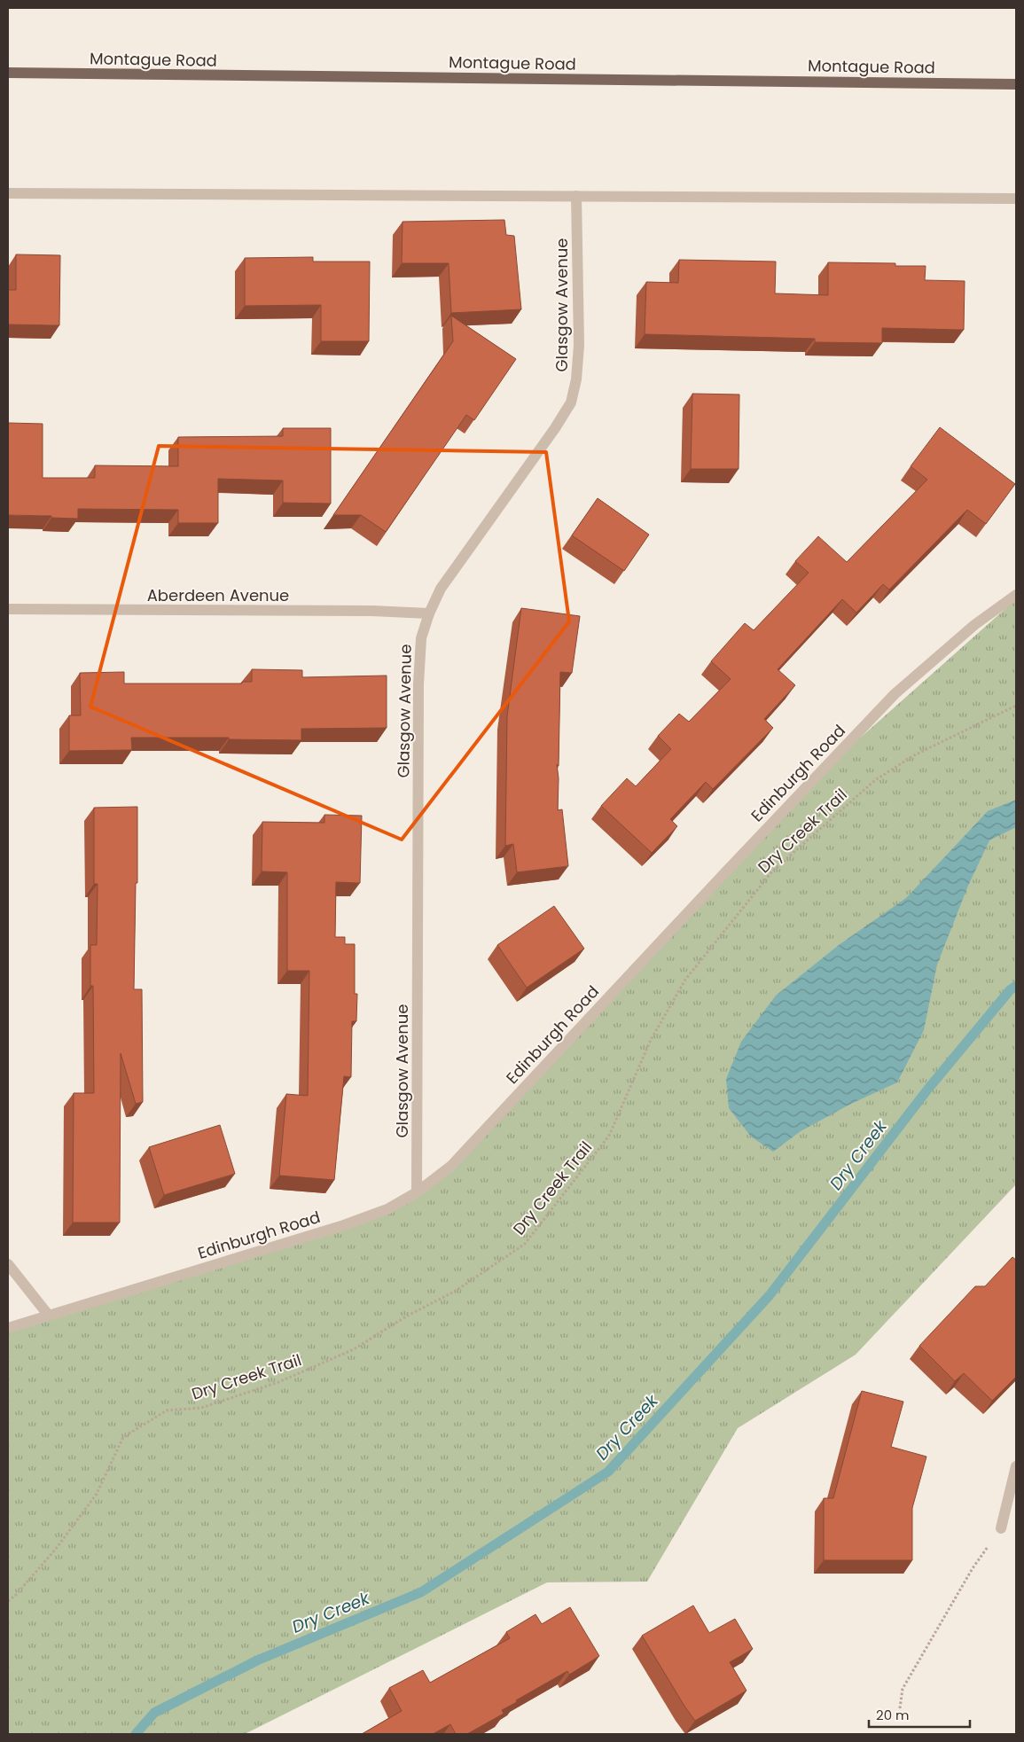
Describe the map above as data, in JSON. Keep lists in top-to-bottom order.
{
  "streets": {
    "main road": ["Montague Road"],
    "street": ["Glasgow Avenue", "Aberdeen Avenue", "Edinburgh Road"],
    "path": ["Dry Creek Trail"]
  },
  "crossings": [
    ["Glasgow Avenue", "Aberdeen Avenue"],
    ["Glasgow Avenue", "Edinburgh Road"]
  ],
  "water": ["Dry Creek"],
  "scale_bar": "20 m"
}
